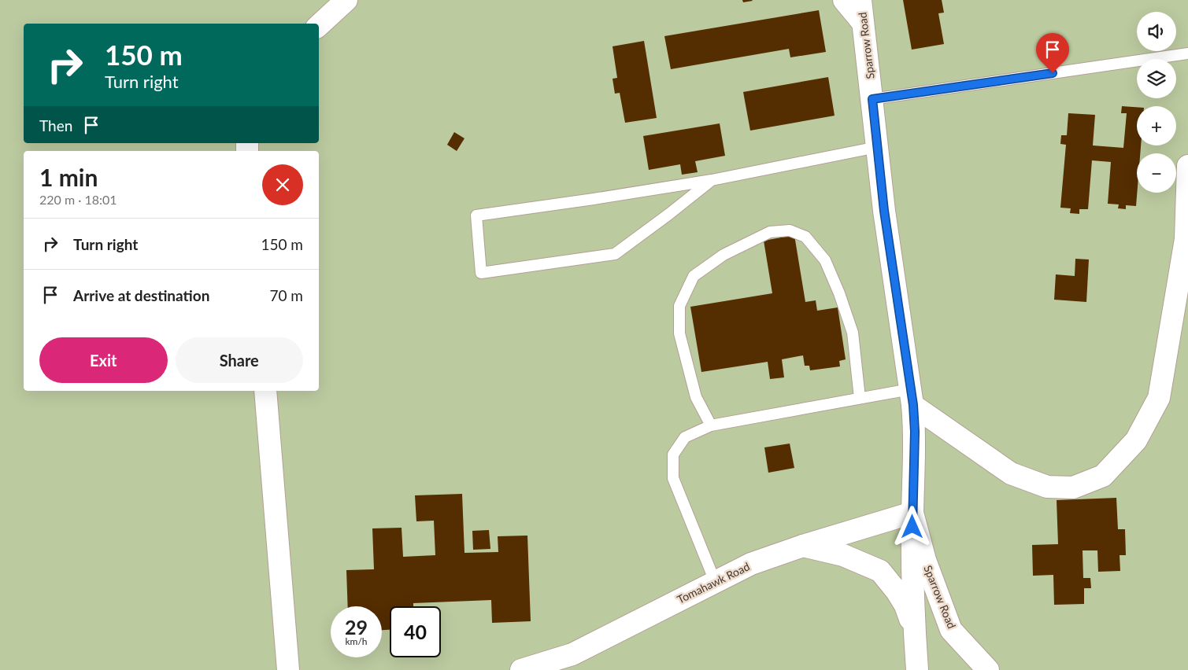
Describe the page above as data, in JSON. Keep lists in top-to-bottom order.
{
  "streets": {
    "street": ["Sparrow Road", "Tomahawk Road"]
  },
  "crossings": [
    ["Sparrow Road", "Tomahawk Road"]
  ],
  "page": {
    "map_buttons": ["+", "−"],
    "turn": ["150 m", "Turn right"],
    "then": "Then",
    "heading": ["1 min", "220 m · 18:01"],
    "list": [
      {
        "name": "Turn right",
        "value": "150 m"
      },
      {
        "name": "Arrive at destination",
        "value": "70 m"
      }
    ],
    "buttons": ["Exit", "Share"],
    "speed": "29 km/h",
    "limit": "40"
  }
}
